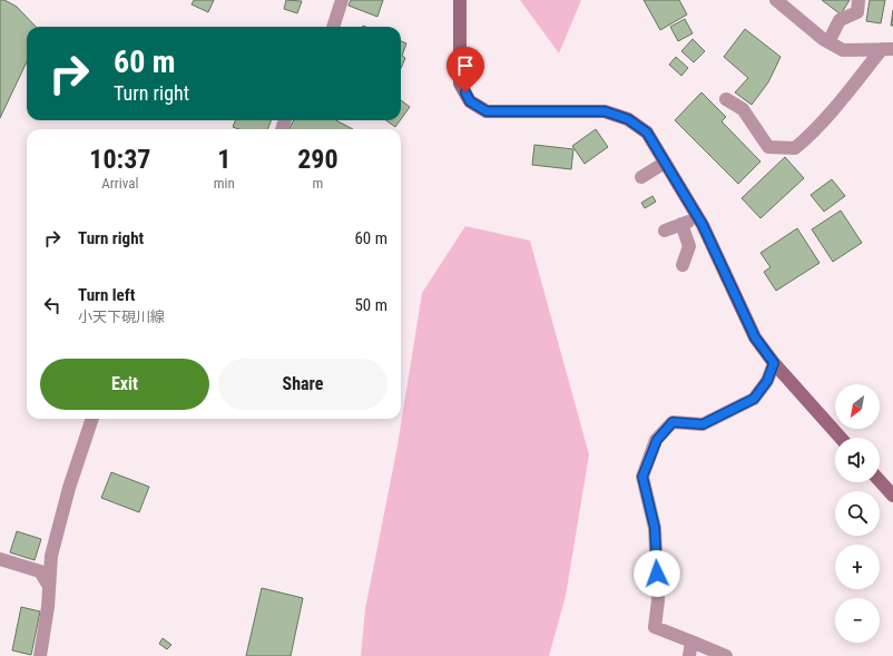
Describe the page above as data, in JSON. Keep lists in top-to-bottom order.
{
  "north": "bottom left",
  "page": {
    "turn": ["60 m", "Turn right"],
    "eta": [
      "10:37",
      "Arrival",
      "1",
      "min",
      "290",
      "m"
    ],
    "list": [
      {
        "name": "Turn right",
        "value": "60 m"
      },
      {
        "name": "Turn left",
        "note": "小天下硯川線",
        "value": "50 m"
      }
    ],
    "buttons": ["Exit", "Share"],
    "map_buttons": ["+", "−"]
  }
}
